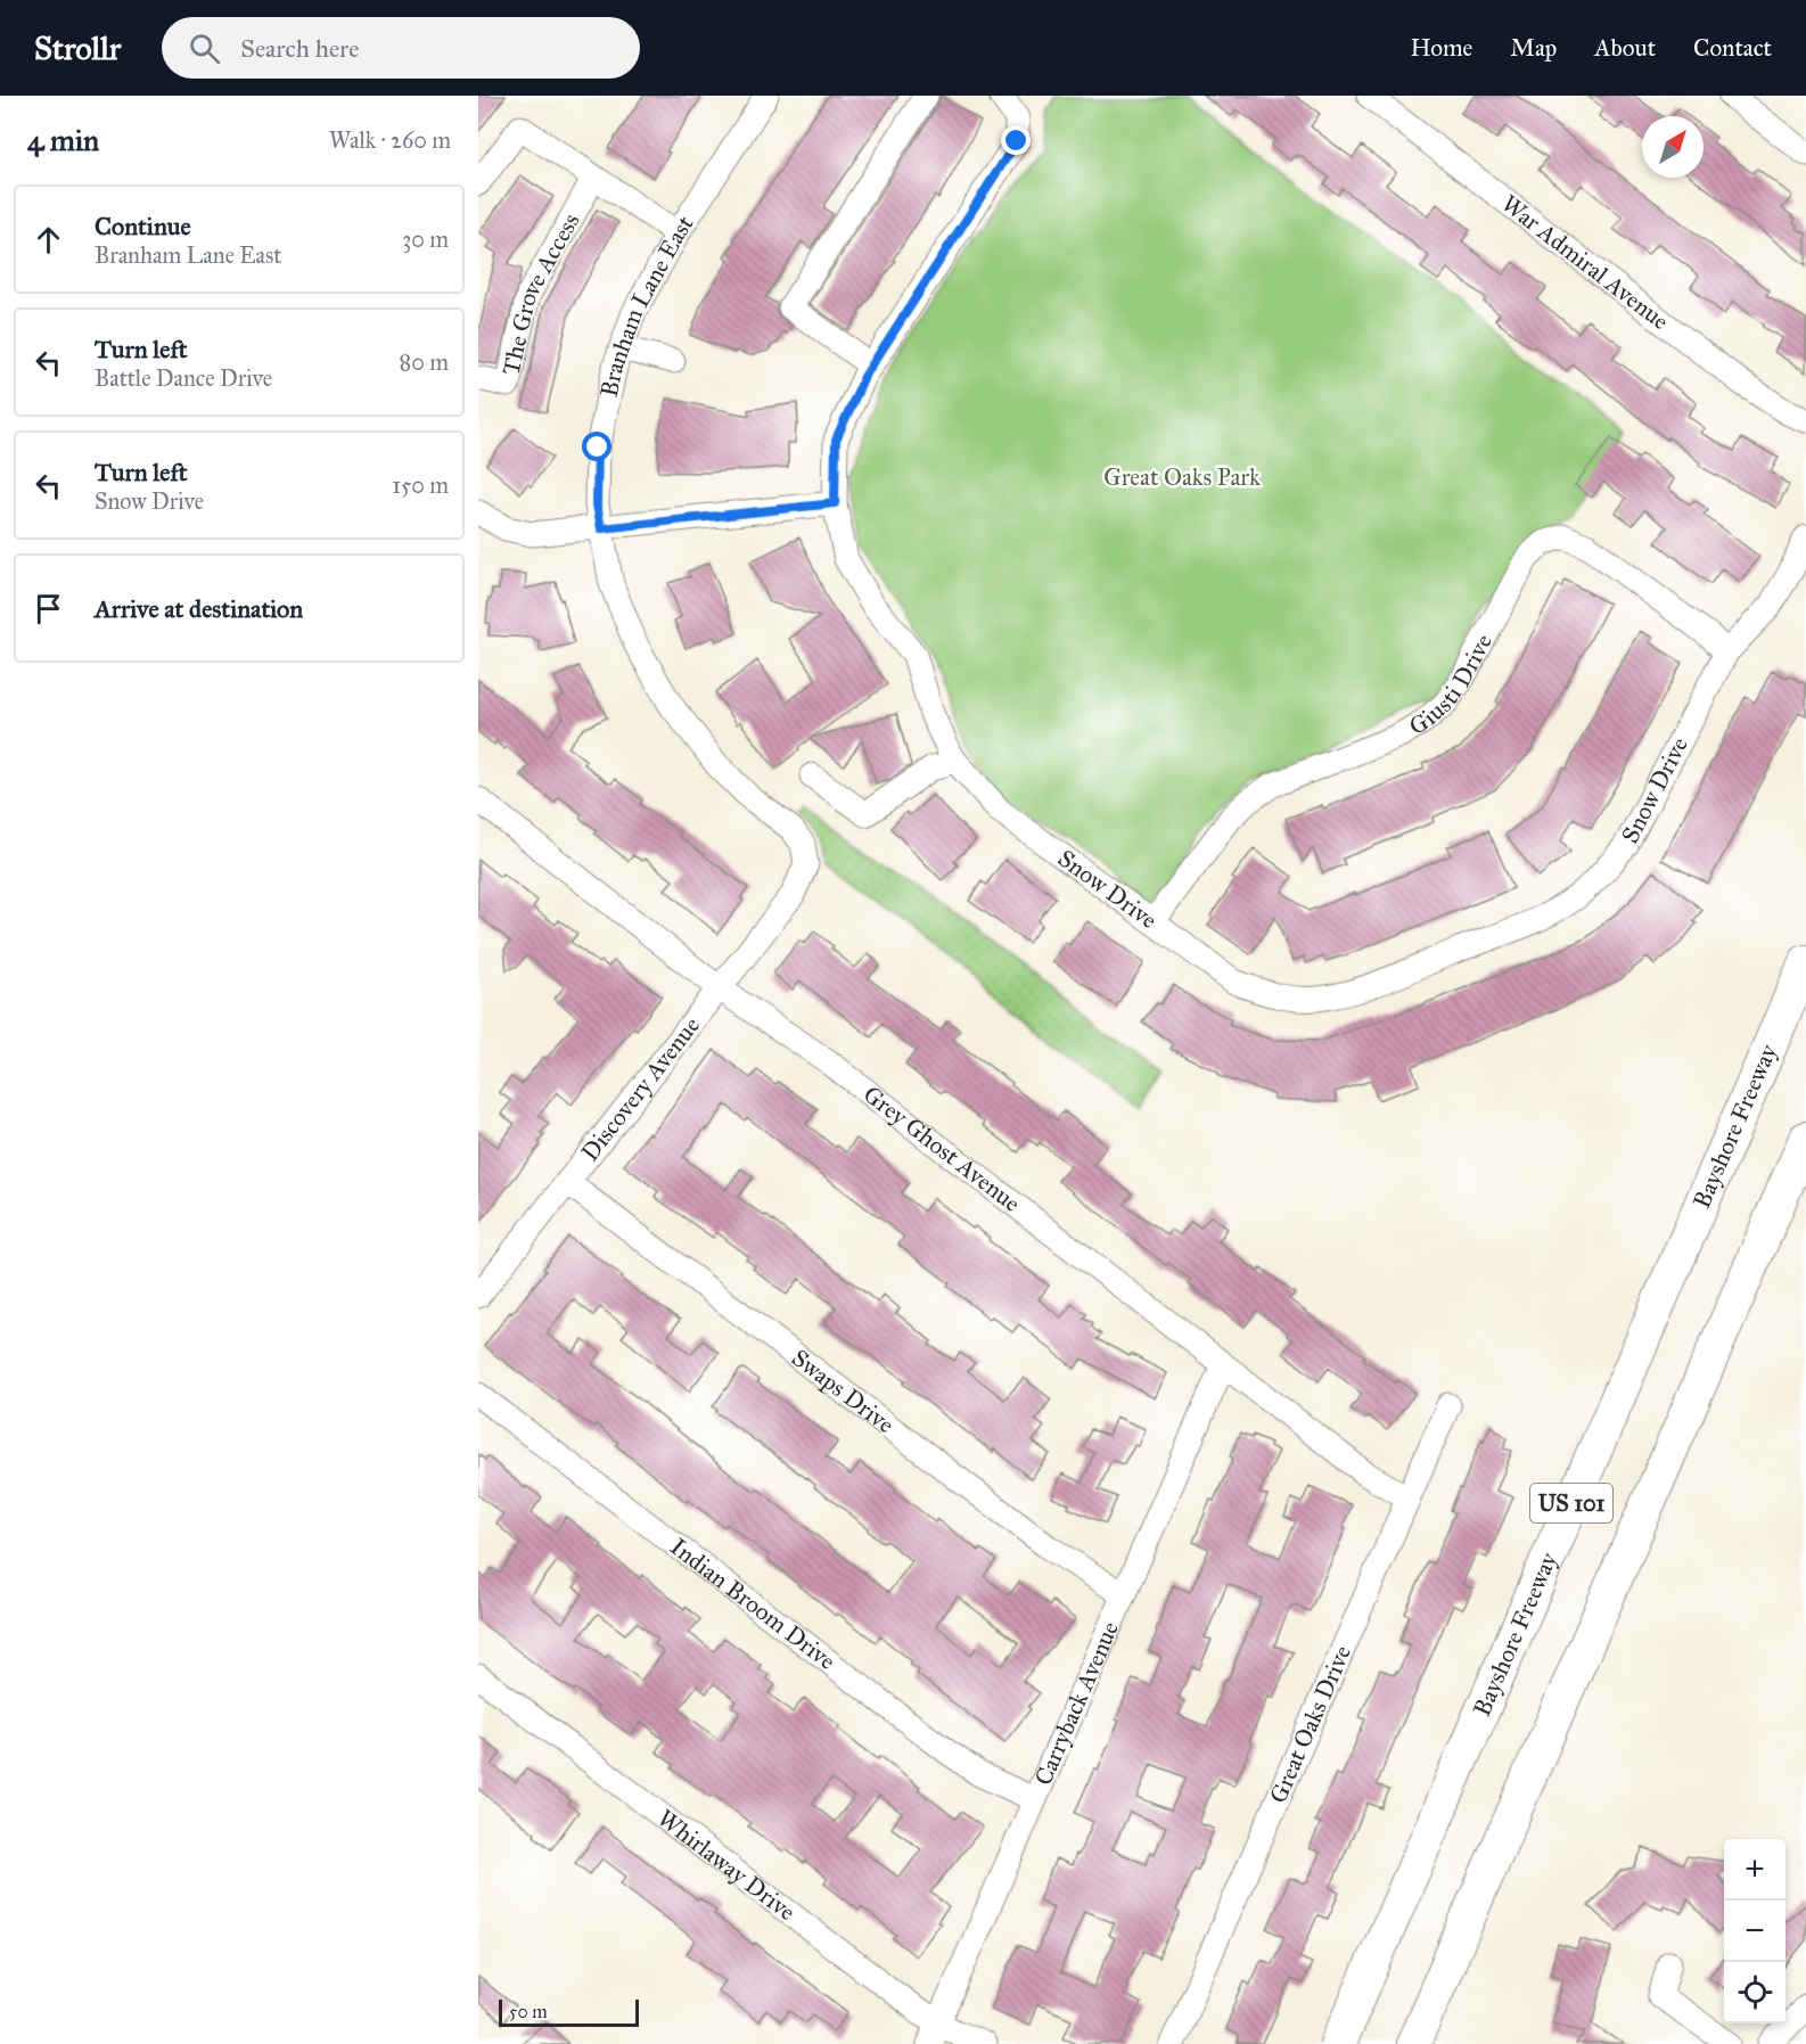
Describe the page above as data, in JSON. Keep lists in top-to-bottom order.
{
  "streets": {
    "highway": ["Bayshore Freeway", "US 101"],
    "street": [
      "War Admiral Avenue",
      "The Grove Access",
      "Branham Lane East",
      "Giusti Drive",
      "Snow Drive",
      "Discovery Avenue",
      "Grey Ghost Avenue",
      "Swaps Drive",
      "Indian Broom Drive",
      "Carryback Avenue",
      "Great Oaks Drive",
      "Whirlaway Drive"
    ]
  },
  "crossings": [
    ["Branham Lane East", "Discovery Avenue"],
    ["Giusti Drive", "Snow Drive"],
    ["Discovery Avenue", "Grey Ghost Avenue"],
    ["Discovery Avenue", "Swaps Drive"],
    ["Grey Ghost Avenue", "Carryback Avenue"],
    ["Grey Ghost Avenue", "Great Oaks Drive"],
    ["Swaps Drive", "Carryback Avenue"],
    ["Indian Broom Drive", "Carryback Avenue"],
    ["Carryback Avenue", "Whirlaway Drive"]
  ],
  "parks": ["Great Oaks Park"],
  "scale_bar": "50 m",
  "north": "top right",
  "page": {
    "header": "Strollr",
    "search": "Search here",
    "nav": [
      "Home",
      "Map",
      "About",
      "Contact"
    ],
    "heading": ["4 min", "Walk · 260 m"],
    "list": [
      ["Continue", "Branham Lane East", "30 m"],
      ["Turn left", "Battle Dance Drive", "80 m"],
      ["Turn left", "Snow Drive", "150 m"],
      "Arrive at destination"
    ],
    "map_buttons": ["+", "−"],
    "scale": "50 m"
  }
}
